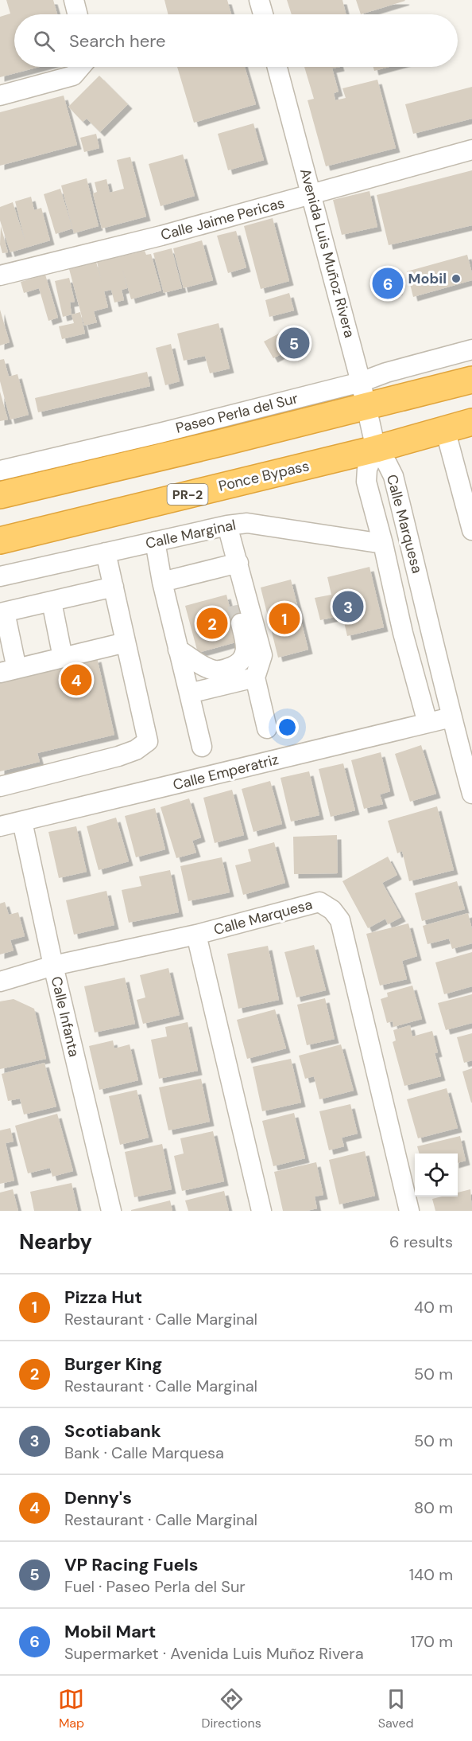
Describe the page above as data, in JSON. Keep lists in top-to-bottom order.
{
  "streets": {
    "highway": ["Ponce Bypass", "PR-2"],
    "street": [
      "Calle Jaime Pericas",
      "Avenida Luis Muñoz Rivera",
      "Paseo Perla del Sur",
      "Calle Marquesa",
      "Calle Marginal",
      "Calle Emperatriz",
      "Calle Infanta"
    ]
  },
  "crossings": [
    ["Calle Jaime Pericas", "Avenida Luis Muñoz Rivera"],
    ["Avenida Luis Muñoz Rivera", "Paseo Perla del Sur"],
    ["Avenida Luis Muñoz Rivera", "Ponce Bypass"],
    ["Avenida Luis Muñoz Rivera", "Calle Marquesa"],
    ["Ponce Bypass", "Calle Marquesa"],
    ["Calle Marquesa", "Calle Marginal"],
    ["Calle Marquesa", "Calle Emperatriz"],
    ["Calle Marquesa", "Calle Infanta"],
    ["Calle Emperatriz", "Calle Infanta"]
  ],
  "places": ["Mobil"],
  "page": {
    "search": "Search here",
    "pins": [
      "6",
      "5",
      "3",
      "1",
      "2",
      "4"
    ],
    "heading": ["Nearby", "6 results"],
    "list": [
      {
        "mark": "1",
        "name": "Pizza Hut",
        "note": "Restaurant · Calle Marginal",
        "value": "40 m"
      },
      {
        "mark": "2",
        "name": "Burger King",
        "note": "Restaurant · Calle Marginal",
        "value": "50 m"
      },
      {
        "mark": "3",
        "name": "Scotiabank",
        "note": "Bank · Calle Marquesa",
        "value": "50 m"
      },
      {
        "mark": "4",
        "name": "Denny's",
        "note": "Restaurant · Calle Marginal",
        "value": "80 m"
      },
      {
        "mark": "5",
        "name": "VP Racing Fuels",
        "note": "Fuel · Paseo Perla del Sur",
        "value": "140 m"
      },
      {
        "mark": "6",
        "name": "Mobil Mart",
        "note": "Supermarket · Avenida Luis Muñoz Rivera",
        "value": "170 m"
      }
    ],
    "nav": ["Map", "Directions", "Saved"]
  }
}
